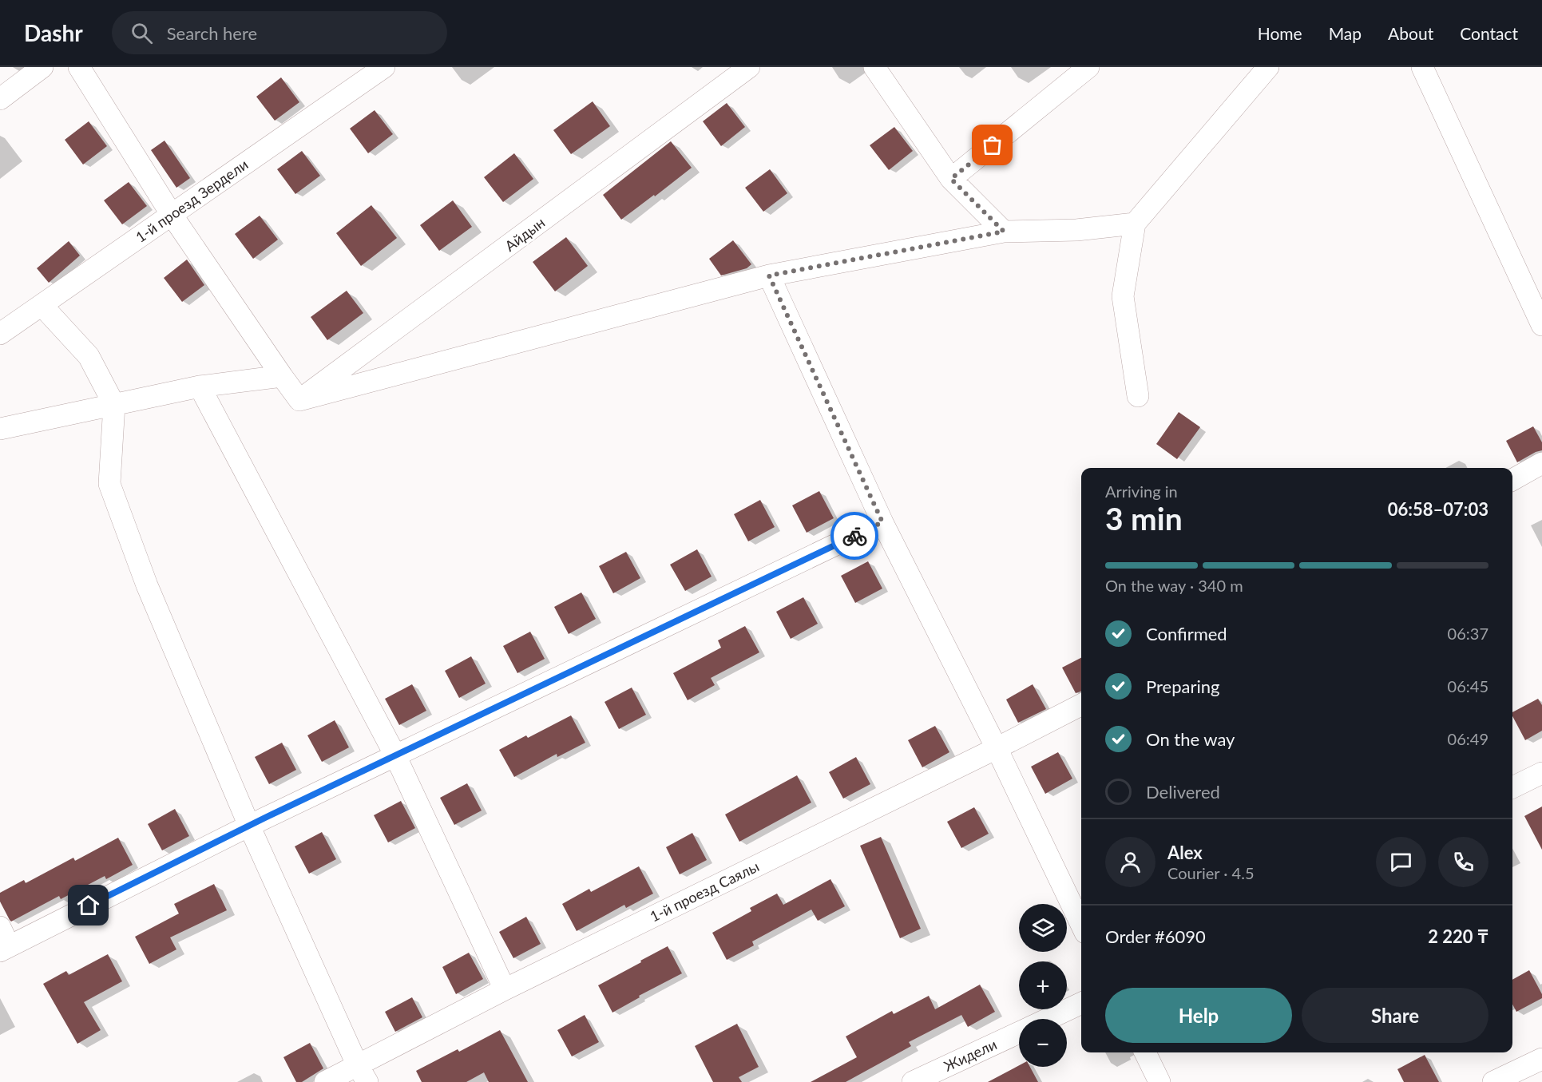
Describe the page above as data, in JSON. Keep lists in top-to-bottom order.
{
  "streets": {
    "street": [
      "1-й проезд Зердели",
      "Айдын",
      "1-й проезд Саялы",
      "Жидели"
    ]
  },
  "page": {
    "header": "Dashr",
    "search": "Search here",
    "nav": [
      "Home",
      "Map",
      "About",
      "Contact"
    ],
    "heading": ["3 min", "Arriving in", "06:58–07:03"],
    "panel": [
      "Alex",
      "Courier · 4.5",
      "Order #6090",
      "2 220 ₸"
    ],
    "bar": "On the way · 340 m",
    "list": [
      ["Confirmed", "06:37"],
      ["Preparing", "06:45"],
      ["On the way", "06:49"],
      "Delivered"
    ],
    "map_buttons": ["+", "−"],
    "buttons": ["Help", "Share"]
  }
}
